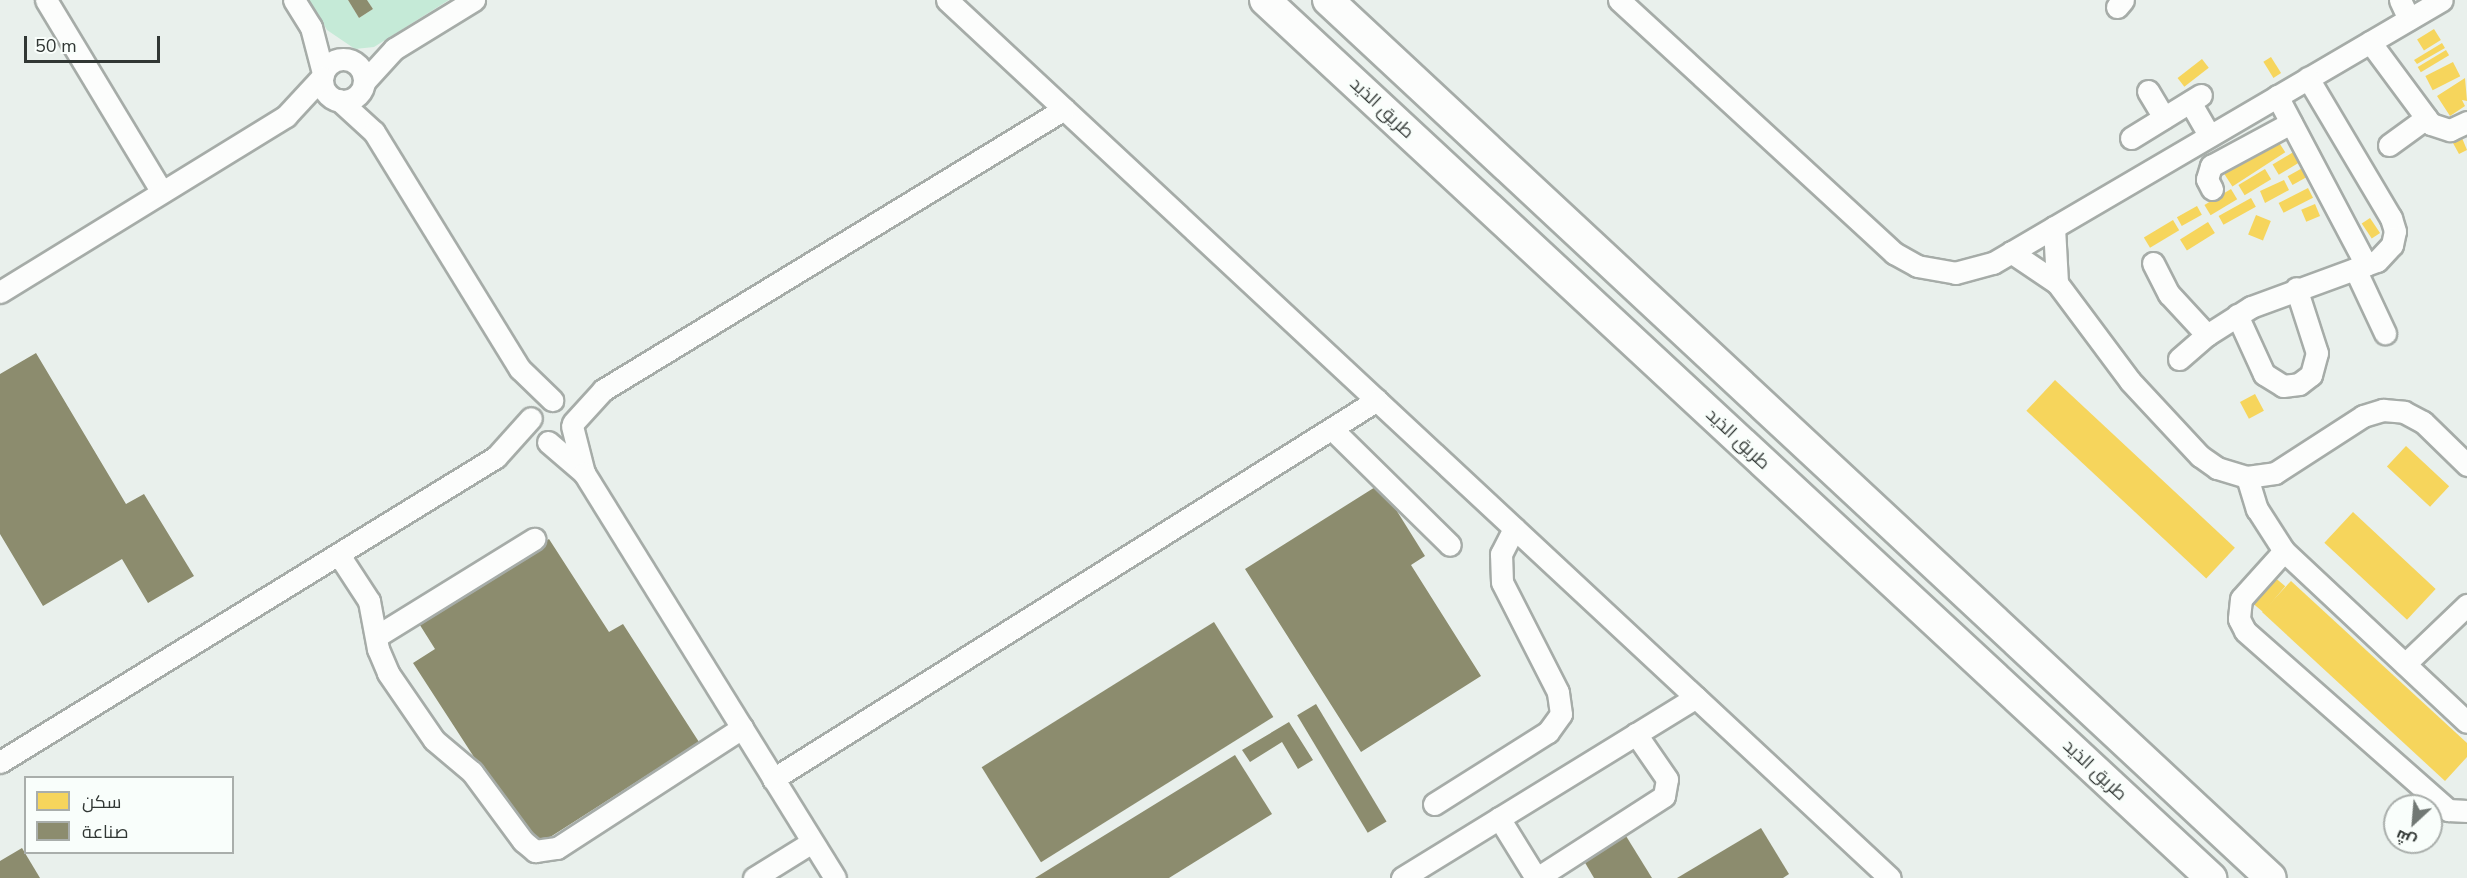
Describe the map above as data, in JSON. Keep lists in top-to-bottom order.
{
  "streets": {
    "highway": ["طريق الذيد"]
  },
  "legend": ["سكن", "صناعة"],
  "scale_bar": "50 m",
  "north": "bottom left"
}
